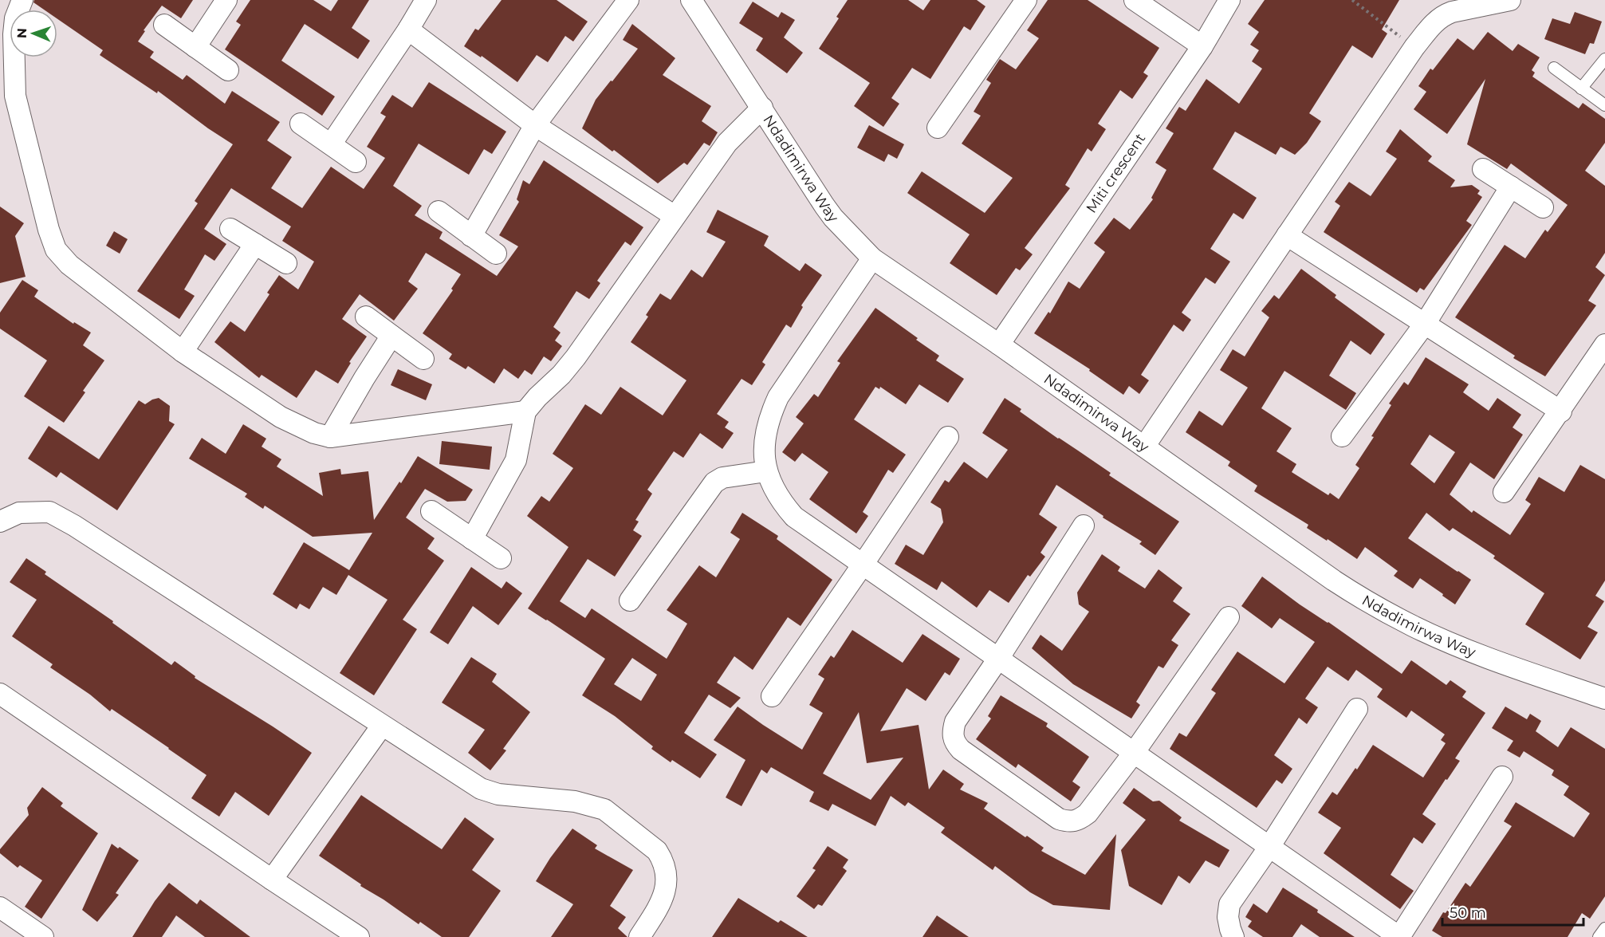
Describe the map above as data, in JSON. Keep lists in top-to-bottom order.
{
  "streets": {
    "street": ["Ndadimirwa Way", "Miti crescent"]
  },
  "crossings": [
    ["Ndadimirwa Way", "Miti crescent"]
  ],
  "scale_bar": "50 m",
  "north": "left"
}
